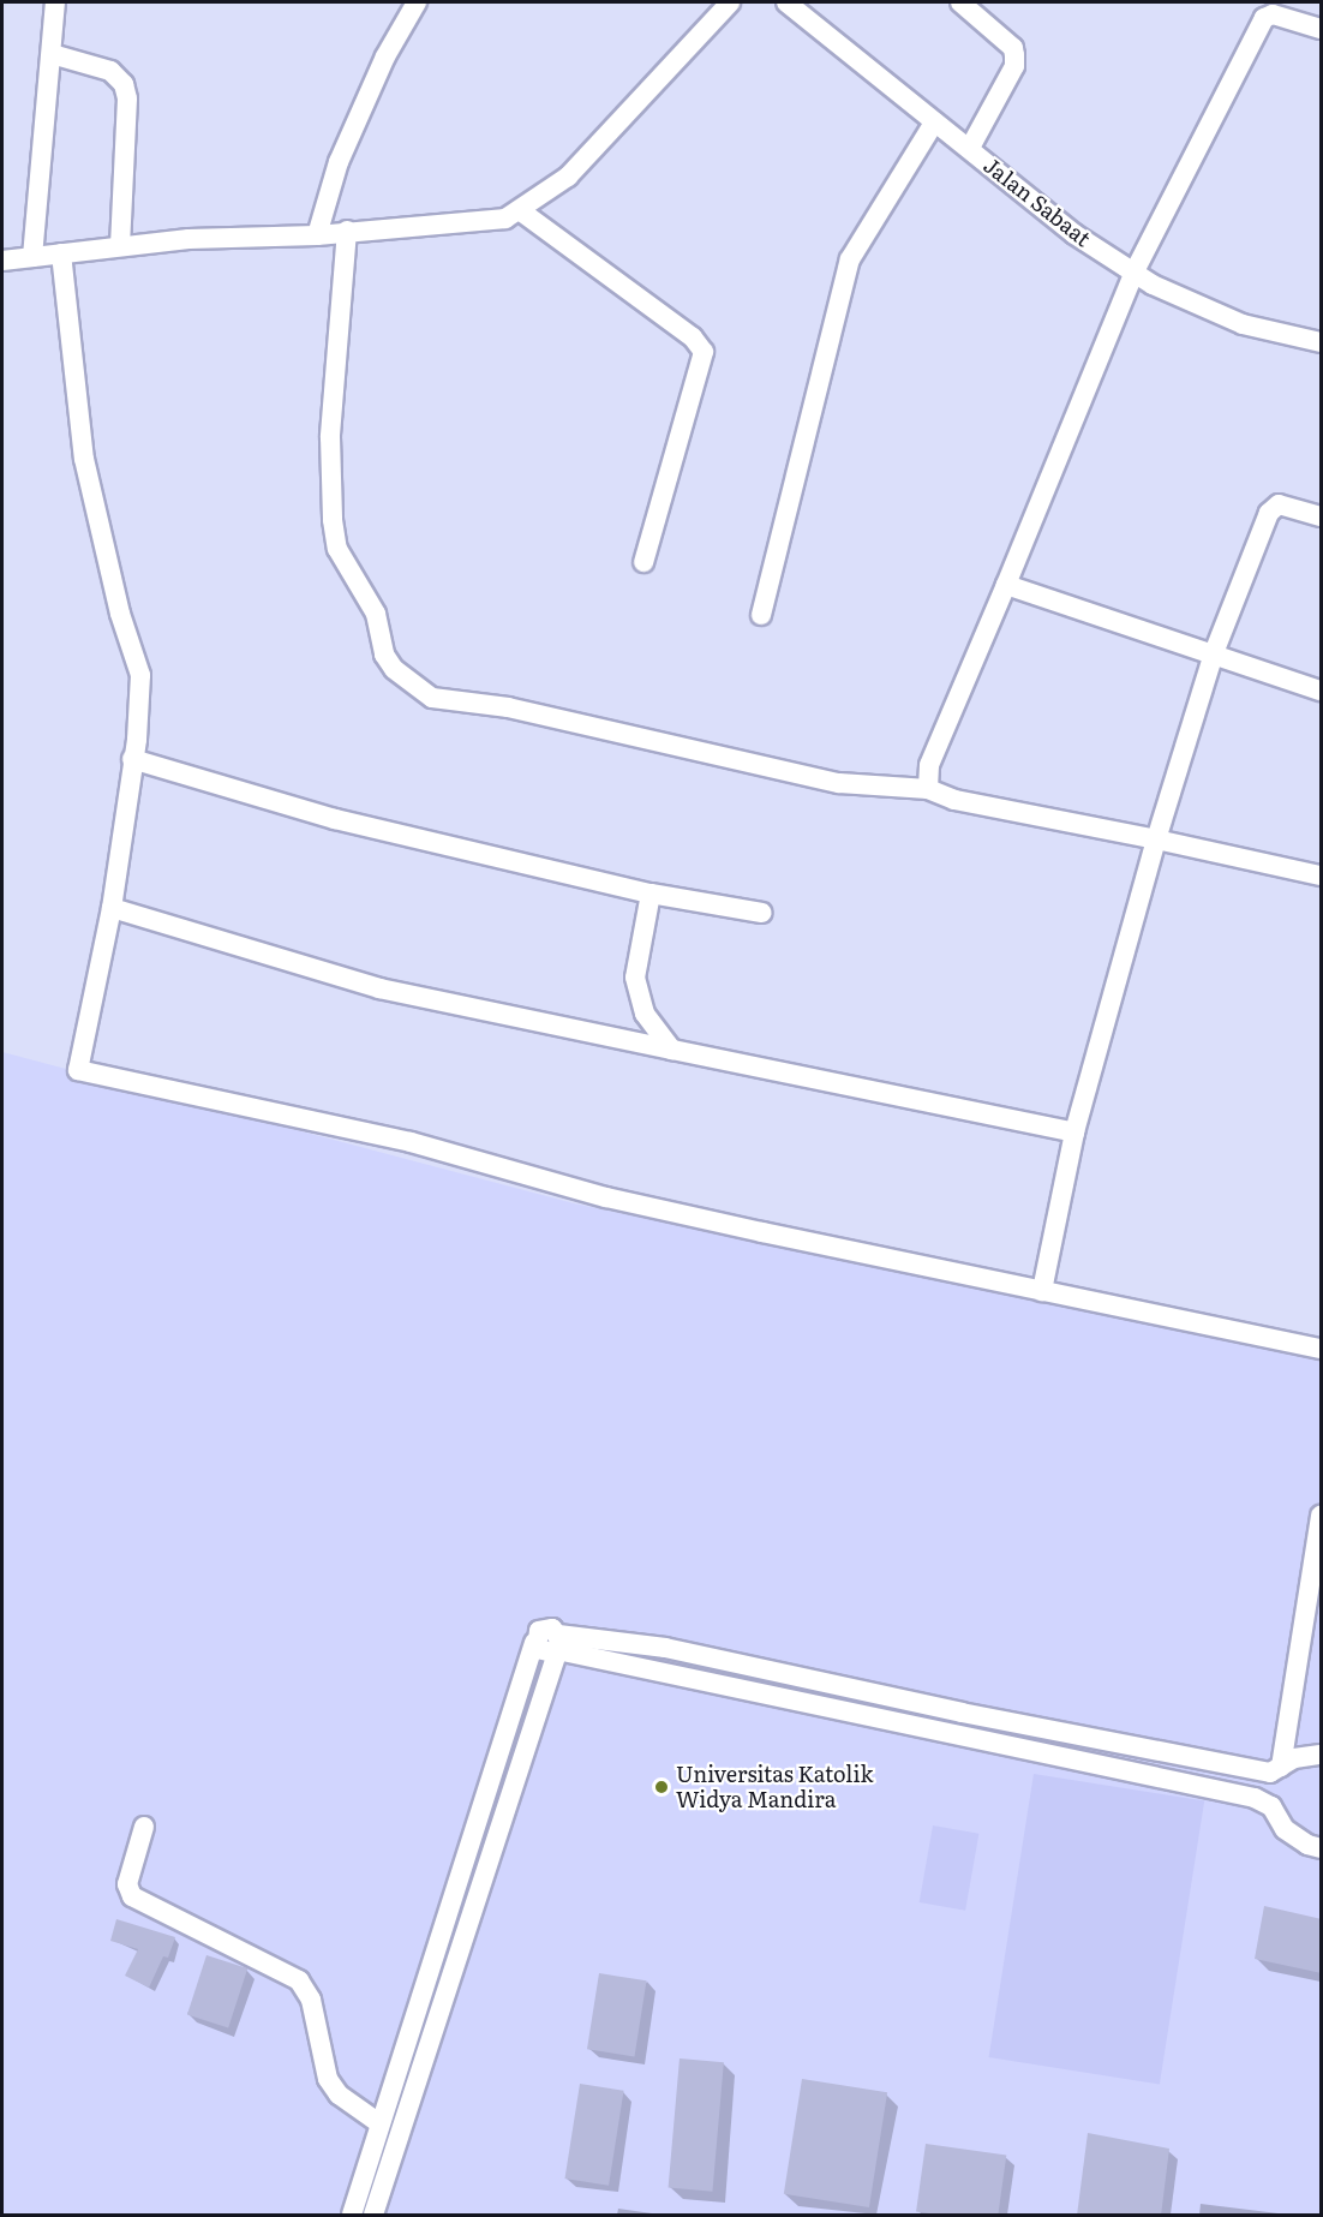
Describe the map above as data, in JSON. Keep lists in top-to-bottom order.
{
  "streets": {
    "street": ["Jalan Sabaat"]
  },
  "places": ["Universitas Katolik Widya Mandira"]
}
